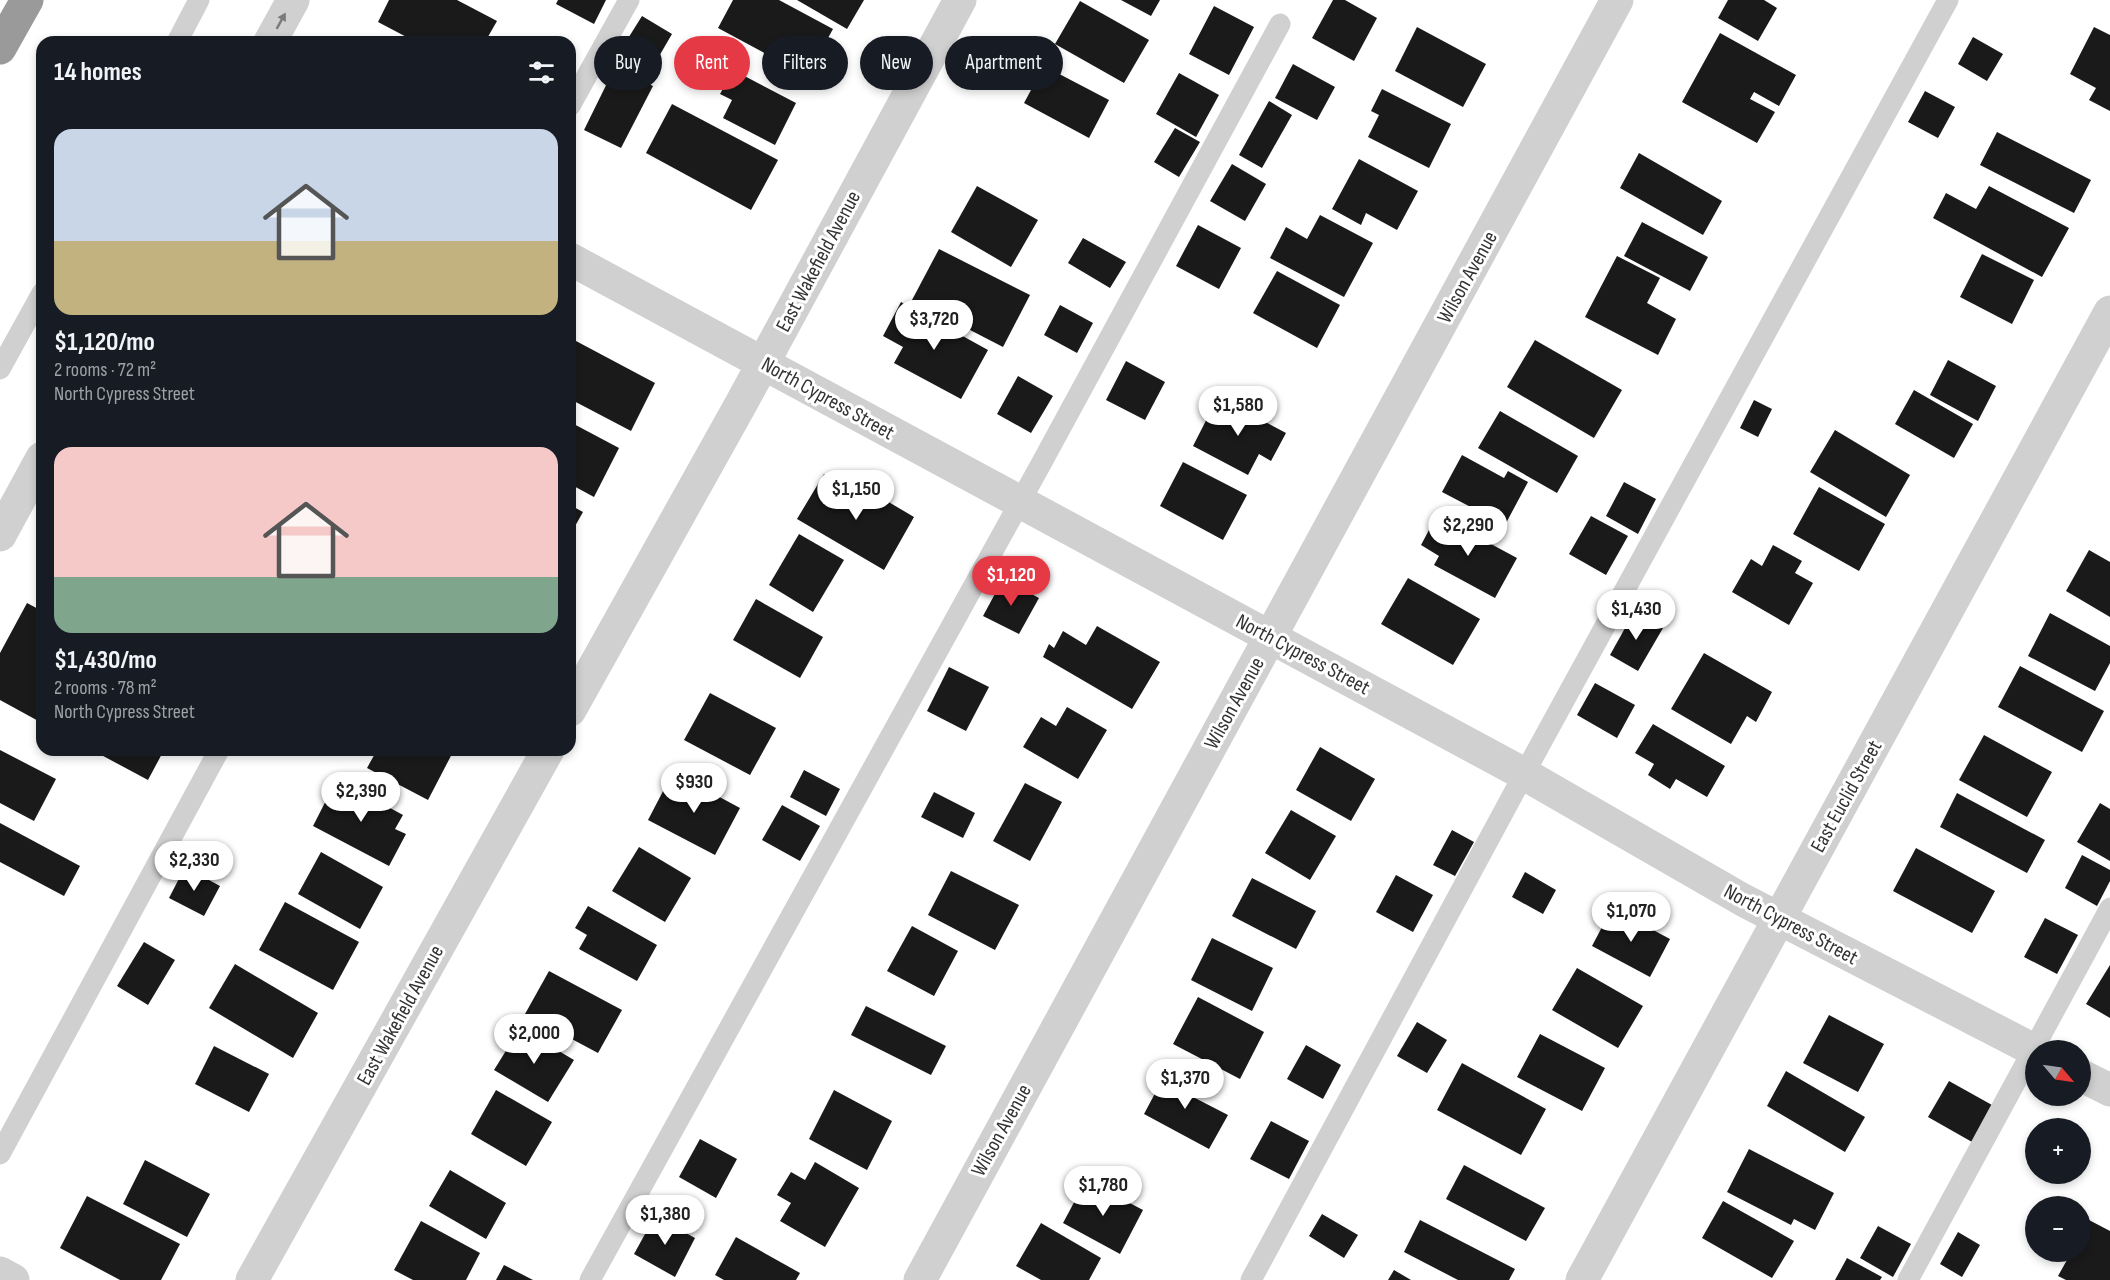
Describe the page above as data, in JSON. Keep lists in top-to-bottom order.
{
  "streets": {
    "street": [
      "East Wakefield Avenue",
      "Wilson Avenue",
      "North Cypress Street",
      "East Euclid Street"
    ]
  },
  "crossings": [
    ["East Wakefield Avenue", "North Cypress Street"],
    ["Wilson Avenue", "North Cypress Street"],
    ["North Cypress Street", "East Euclid Street"]
  ],
  "north": "bottom right",
  "page": {
    "chip": [
      "Buy",
      "Rent",
      "Filters",
      "New",
      "Apartment"
    ],
    "heading": "14 homes",
    "list": [
      {
        "name": "$1,120/mo",
        "note": "2 rooms · 72 m² · North Cypress Street"
      },
      {
        "name": "$1,430/mo",
        "note": "2 rooms · 78 m² · North Cypress Street"
      }
    ],
    "price": [
      "$3,720",
      "$1,580",
      "$1,150",
      "$2,290",
      "$1,120",
      "$1,430",
      "$930",
      "$2,390",
      "$2,330",
      "$1,070",
      "$2,000",
      "$1,370",
      "$1,780",
      "$1,380"
    ],
    "map_buttons": ["+", "−"]
  }
}
